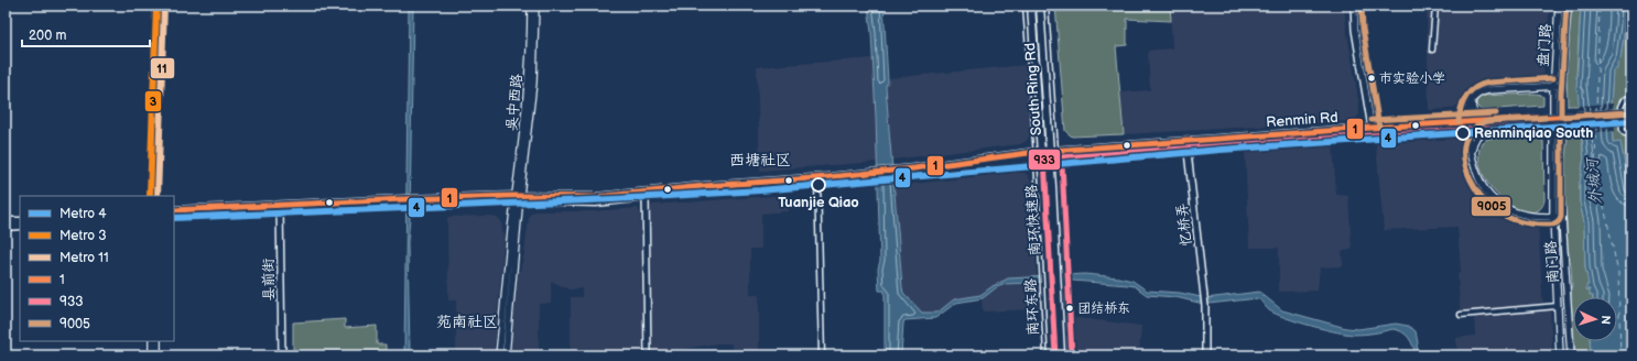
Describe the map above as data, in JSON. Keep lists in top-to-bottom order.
{
  "streets": {
    "main road": [
      "盘门路",
      "South Ring Rd",
      "吴中西路",
      "Renmin Rd",
      "南环快速路",
      "南门路",
      "南环东路"
    ],
    "street": ["忆桥弄", "县前街"]
  },
  "crossings": [
    ["盘门路", "南门路"],
    ["吴中西路", "Renmin Rd"],
    ["Renmin Rd", "忆桥弄"],
    ["Renmin Rd", "县前街"],
    ["Renmin Rd", "南环东路"]
  ],
  "districts": ["西塘社区", "苑南社区"],
  "water": ["外城河"],
  "places": [
    "市实验小学",
    "Renminqiao South",
    "Tuanjie Qiao",
    "团结桥东"
  ],
  "lines": [
    "metro line 3",
    "metro line 11",
    "transit line 9005",
    "transit line 1",
    "transit line 933",
    "metro line 4"
  ],
  "legend": [
    "Metro 4",
    "Metro 3",
    "Metro 11",
    "1",
    "933",
    "9005"
  ],
  "scale_bar": "200 m",
  "north": "right"
}
